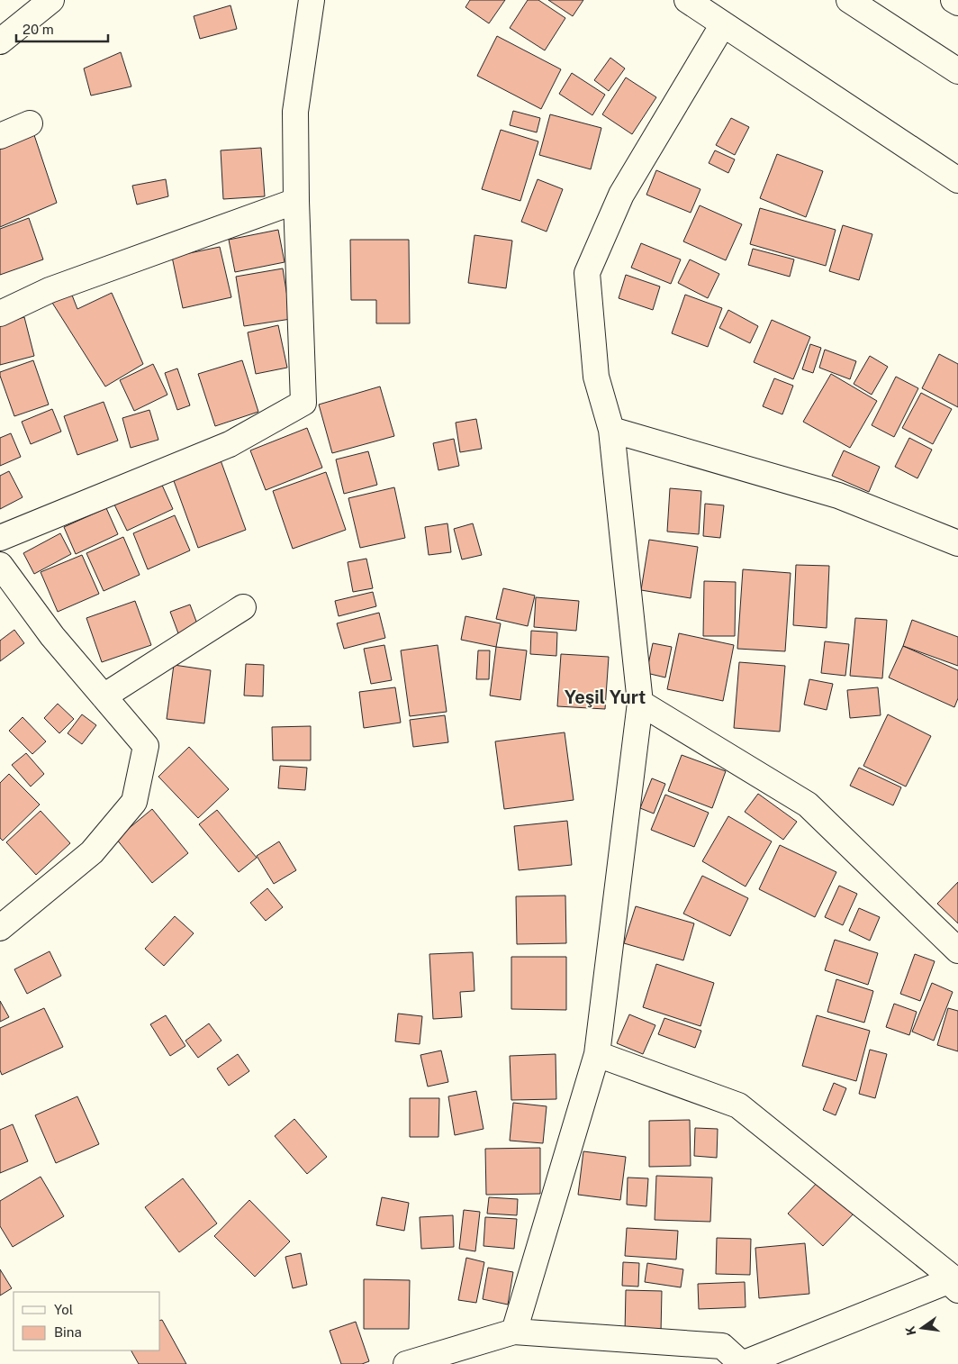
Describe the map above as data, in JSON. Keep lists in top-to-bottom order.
{
  "districts": ["Yeşil Yurt"],
  "legend": ["Yol", "Bina"],
  "scale_bar": "20 m",
  "north": "left"
}
